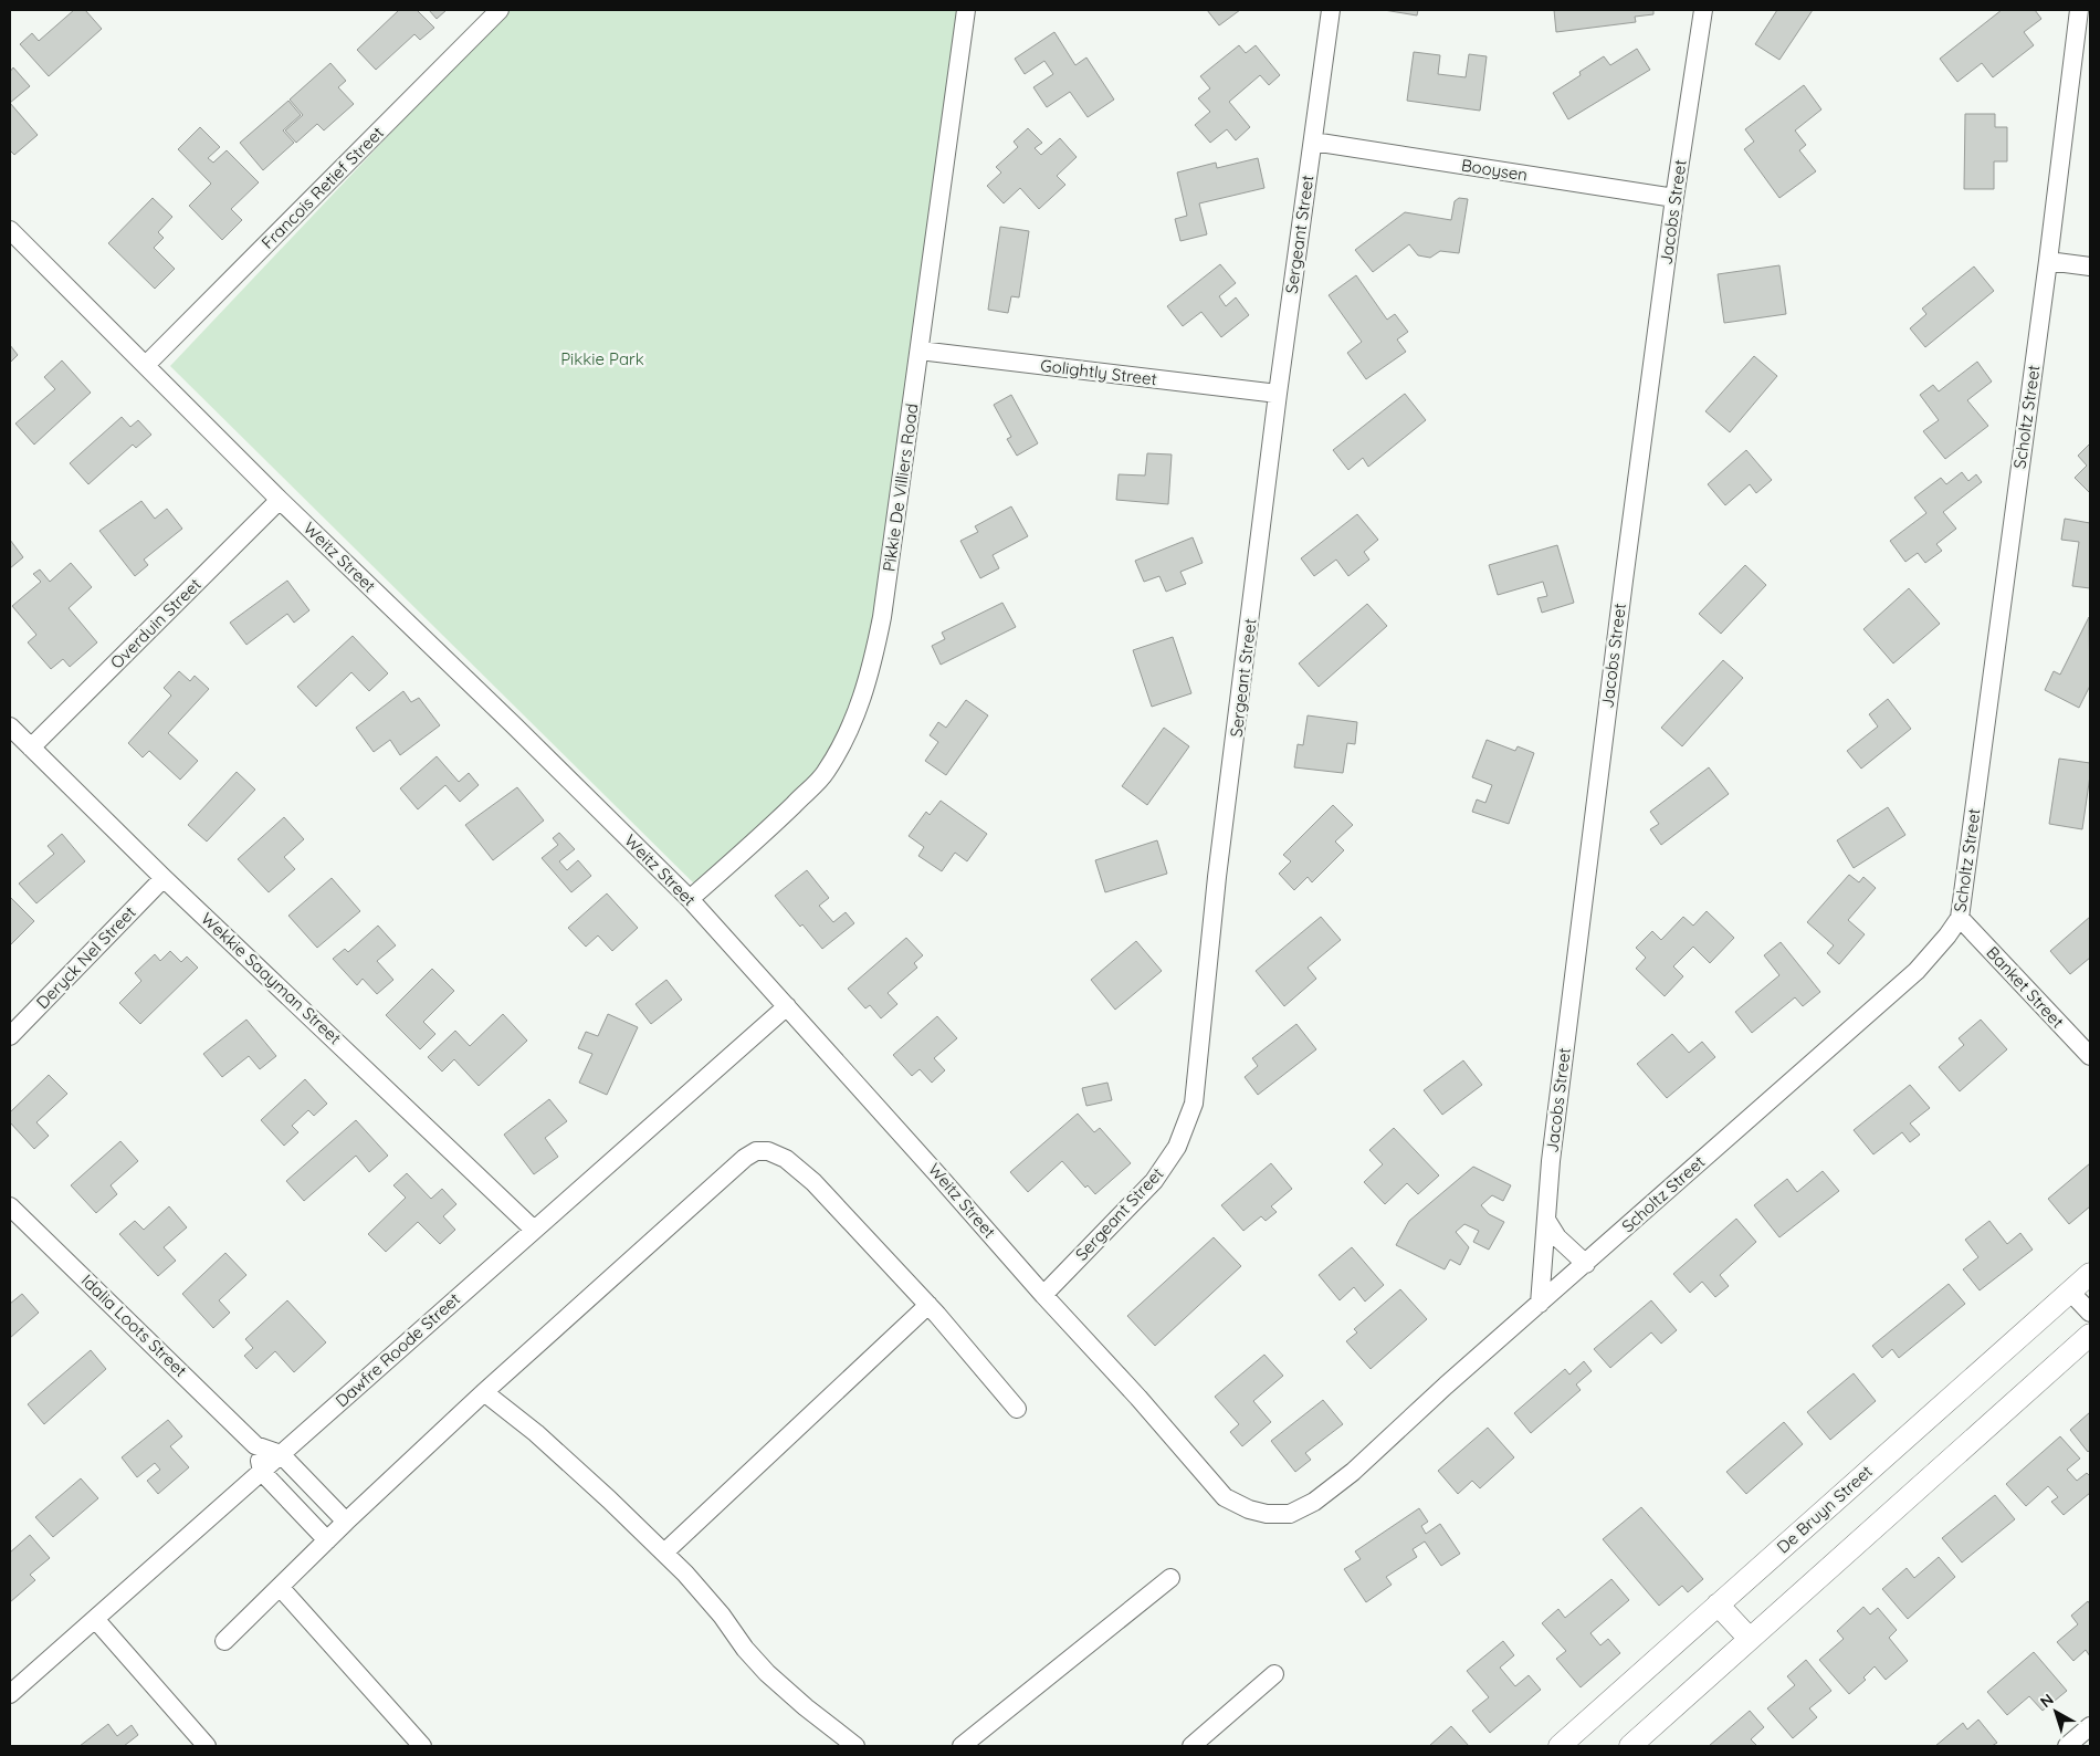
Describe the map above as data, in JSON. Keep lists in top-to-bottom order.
{
  "streets": {
    "street": [
      "Booysen",
      "Francois Retief Street",
      "Jacobs Street",
      "Sergeant Street",
      "Golightly Street",
      "Scholtz Street",
      "Pikkie De Villiers Road",
      "Weitz Street",
      "Overduin Street",
      "Deryck Nel Street",
      "Wekkie Saayman Street",
      "Banket Street",
      "Idalia Loots Street",
      "Dawfre Roode Street",
      "De Bruyn Street"
    ]
  },
  "crossings": [
    ["Booysen", "Jacobs Street"],
    ["Booysen", "Sergeant Street"],
    ["Francois Retief Street", "Weitz Street"],
    ["Jacobs Street", "Scholtz Street"],
    ["Sergeant Street", "Golightly Street"],
    ["Sergeant Street", "Weitz Street"],
    ["Golightly Street", "Pikkie De Villiers Road"],
    ["Scholtz Street", "Weitz Street"],
    ["Scholtz Street", "Banket Street"],
    ["Pikkie De Villiers Road", "Weitz Street"],
    ["Weitz Street", "Overduin Street"],
    ["Weitz Street", "Dawfre Roode Street"],
    ["Overduin Street", "Wekkie Saayman Street"],
    ["Deryck Nel Street", "Wekkie Saayman Street"],
    ["Wekkie Saayman Street", "Dawfre Roode Street"],
    ["Idalia Loots Street", "Dawfre Roode Street"]
  ],
  "parks": ["Pikkie Park"],
  "north": "top left"
}
